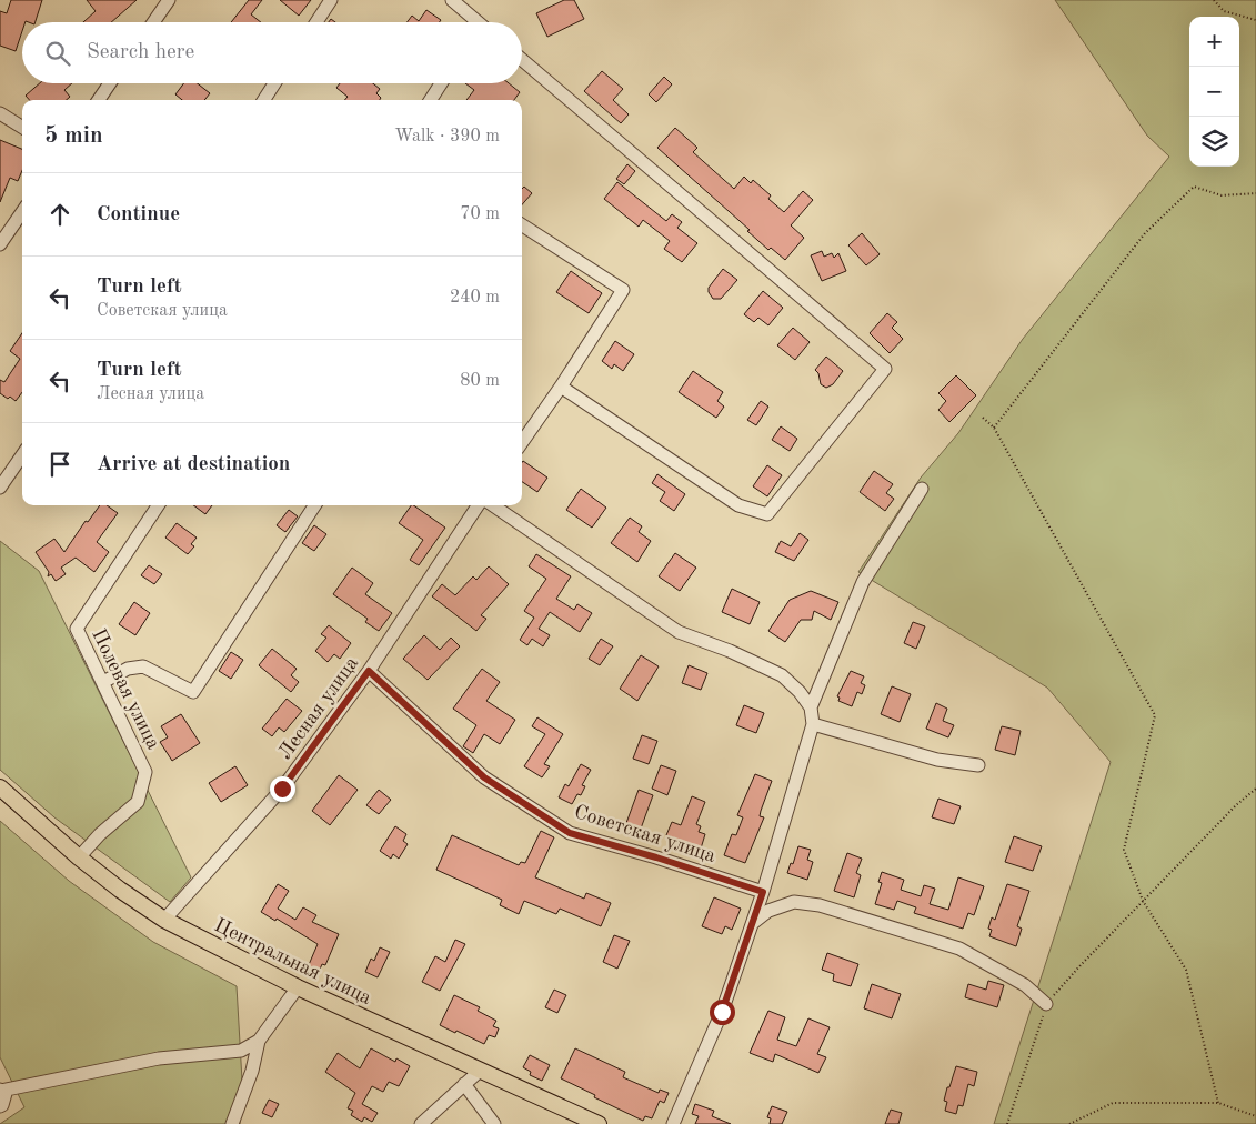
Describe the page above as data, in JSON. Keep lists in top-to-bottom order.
{
  "streets": {
    "main road": ["Центральная улица"],
    "street": ["Полевая улица", "Лесная улица", "Советская улица"]
  },
  "crossings": [
    ["Полевая улица", "Центральная улица"],
    ["Лесная улица", "Советская улица"],
    ["Лесная улица", "Центральная улица"]
  ],
  "page": {
    "map_buttons": ["+", "−"],
    "search": "Search here",
    "heading": ["5 min", "Walk · 390 m"],
    "list": [
      ["Continue", "70 m"],
      ["Turn left", "Советская улица", "240 m"],
      ["Turn left", "Лесная улица", "80 m"],
      "Arrive at destination"
    ]
  }
}
